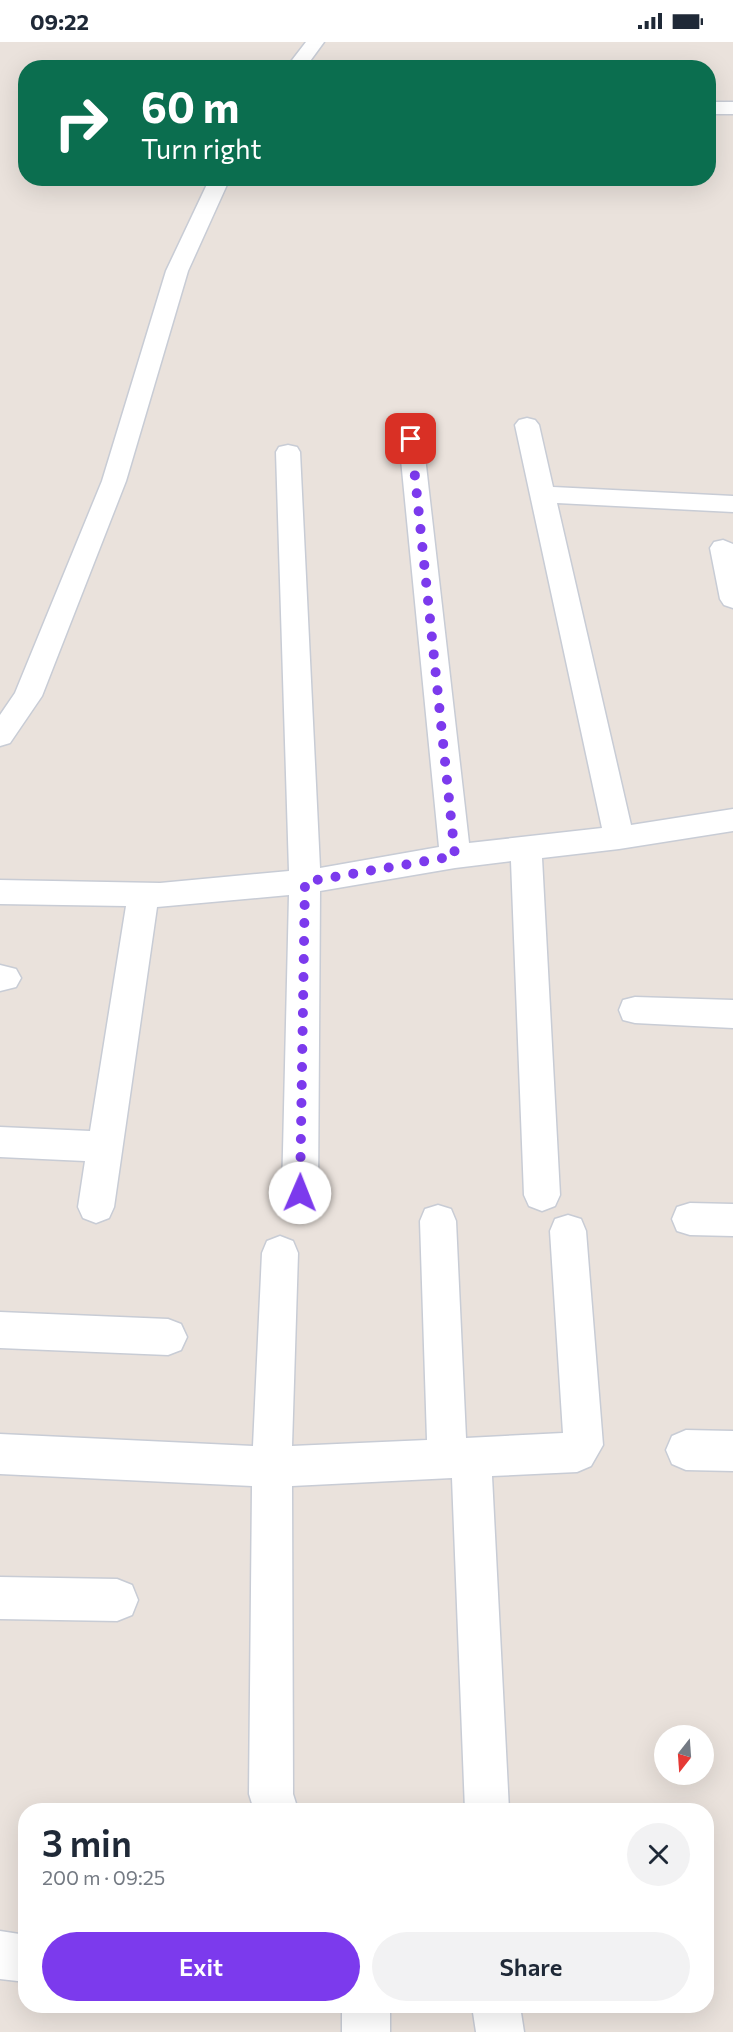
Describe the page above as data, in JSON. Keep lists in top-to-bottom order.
{
  "north": "bottom",
  "page": {
    "status": "09:22",
    "turn": ["60 m", "Turn right"],
    "heading": ["3 min", "200 m · 09:25"],
    "buttons": ["Exit", "Share"]
  }
}
